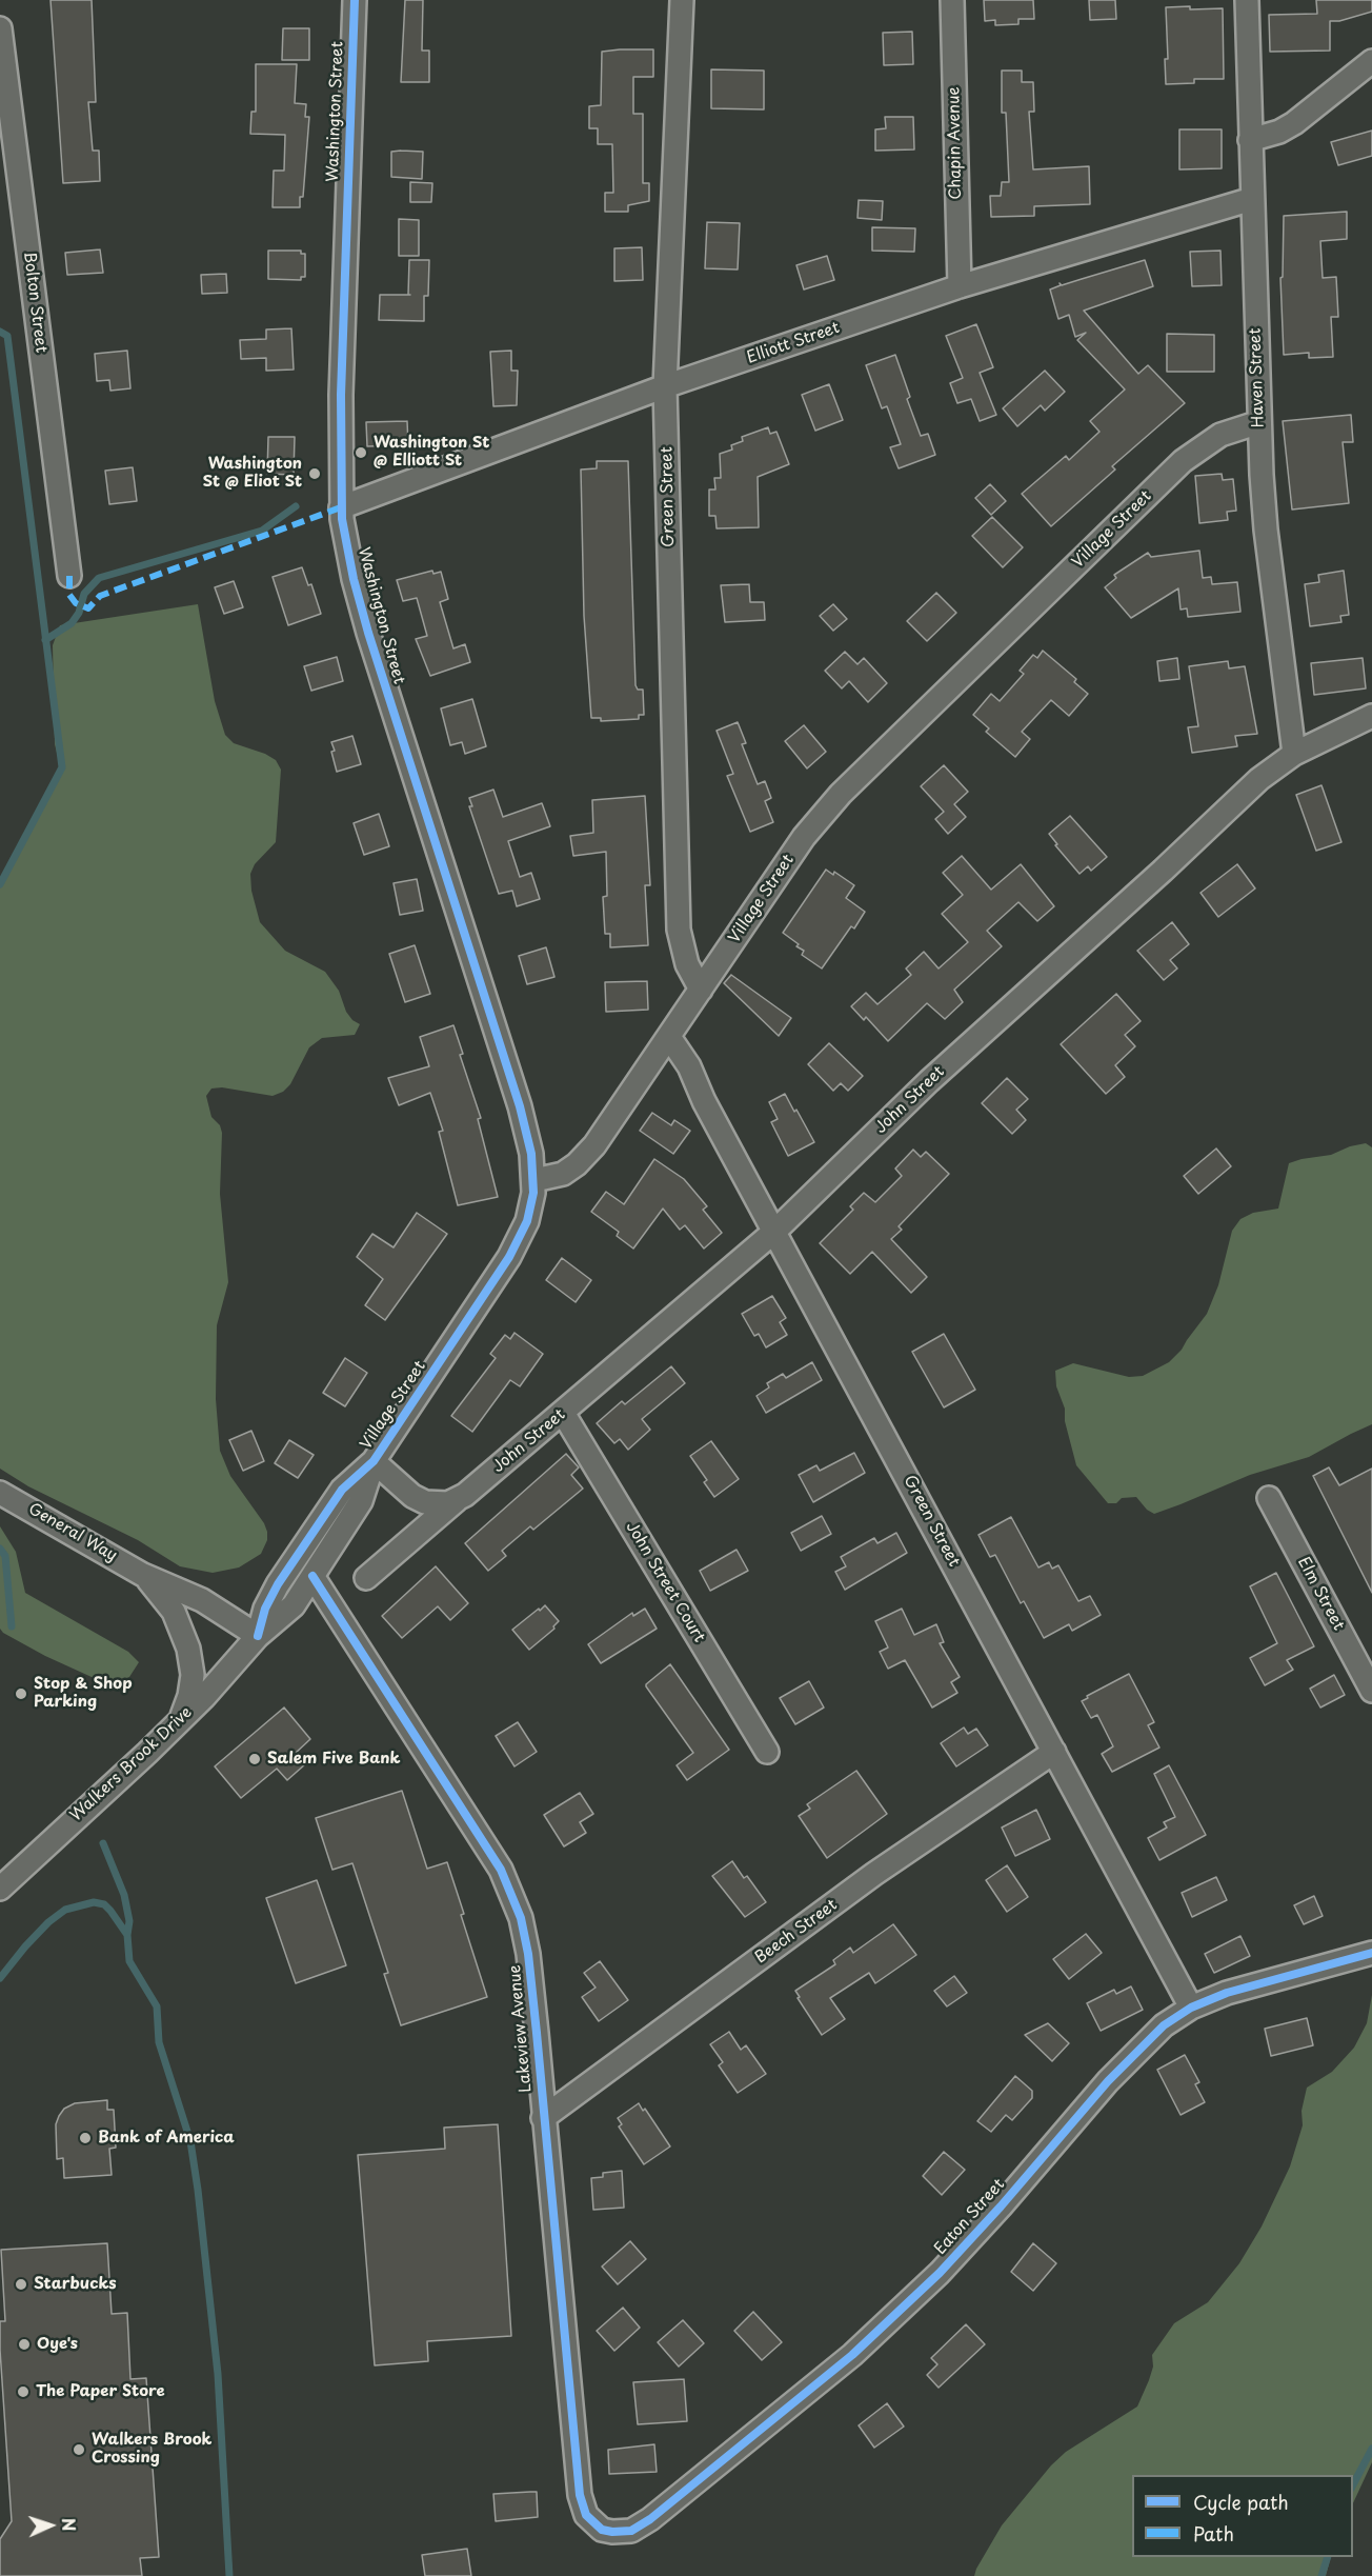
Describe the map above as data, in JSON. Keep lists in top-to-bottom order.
{
  "streets": {
    "street": [
      "Washington Street",
      "Chapin Avenue",
      "Bolton Street",
      "Elliott Street",
      "Haven Street",
      "Green Street",
      "Village Street",
      "John Street",
      "General Way",
      "John Street Court",
      "Elm Street",
      "Walkers Brook Drive",
      "Beech Street",
      "Lakeview Avenue",
      "Eaton Street"
    ]
  },
  "crossings": [
    ["Washington Street", "Elliott Street"],
    ["Washington Street", "Village Street"],
    ["Chapin Avenue", "Elliott Street"],
    ["Elliott Street", "Haven Street"],
    ["Elliott Street", "Green Street"],
    ["Haven Street", "Village Street"],
    ["Haven Street", "John Street"],
    ["Green Street", "Village Street"],
    ["Green Street", "John Street"],
    ["Green Street", "Beech Street"],
    ["Green Street", "Eaton Street"],
    ["Village Street", "General Way"],
    ["Village Street", "Walkers Brook Drive"],
    ["Village Street", "Lakeview Avenue"],
    ["John Street", "John Street Court"],
    ["General Way", "Walkers Brook Drive"],
    ["Beech Street", "Lakeview Avenue"],
    ["Lakeview Avenue", "Eaton Street"]
  ],
  "places": [
    "Washington St @ Elliott St",
    "Washington St @ Eliot St",
    "Stop & Shop Parking",
    "Salem Five Bank",
    "Bank of America",
    "Starbucks",
    "Oye's",
    "The Paper Store",
    "Walkers Brook Crossing"
  ],
  "legend": ["Cycle path", "Path"],
  "north": "right"
}
